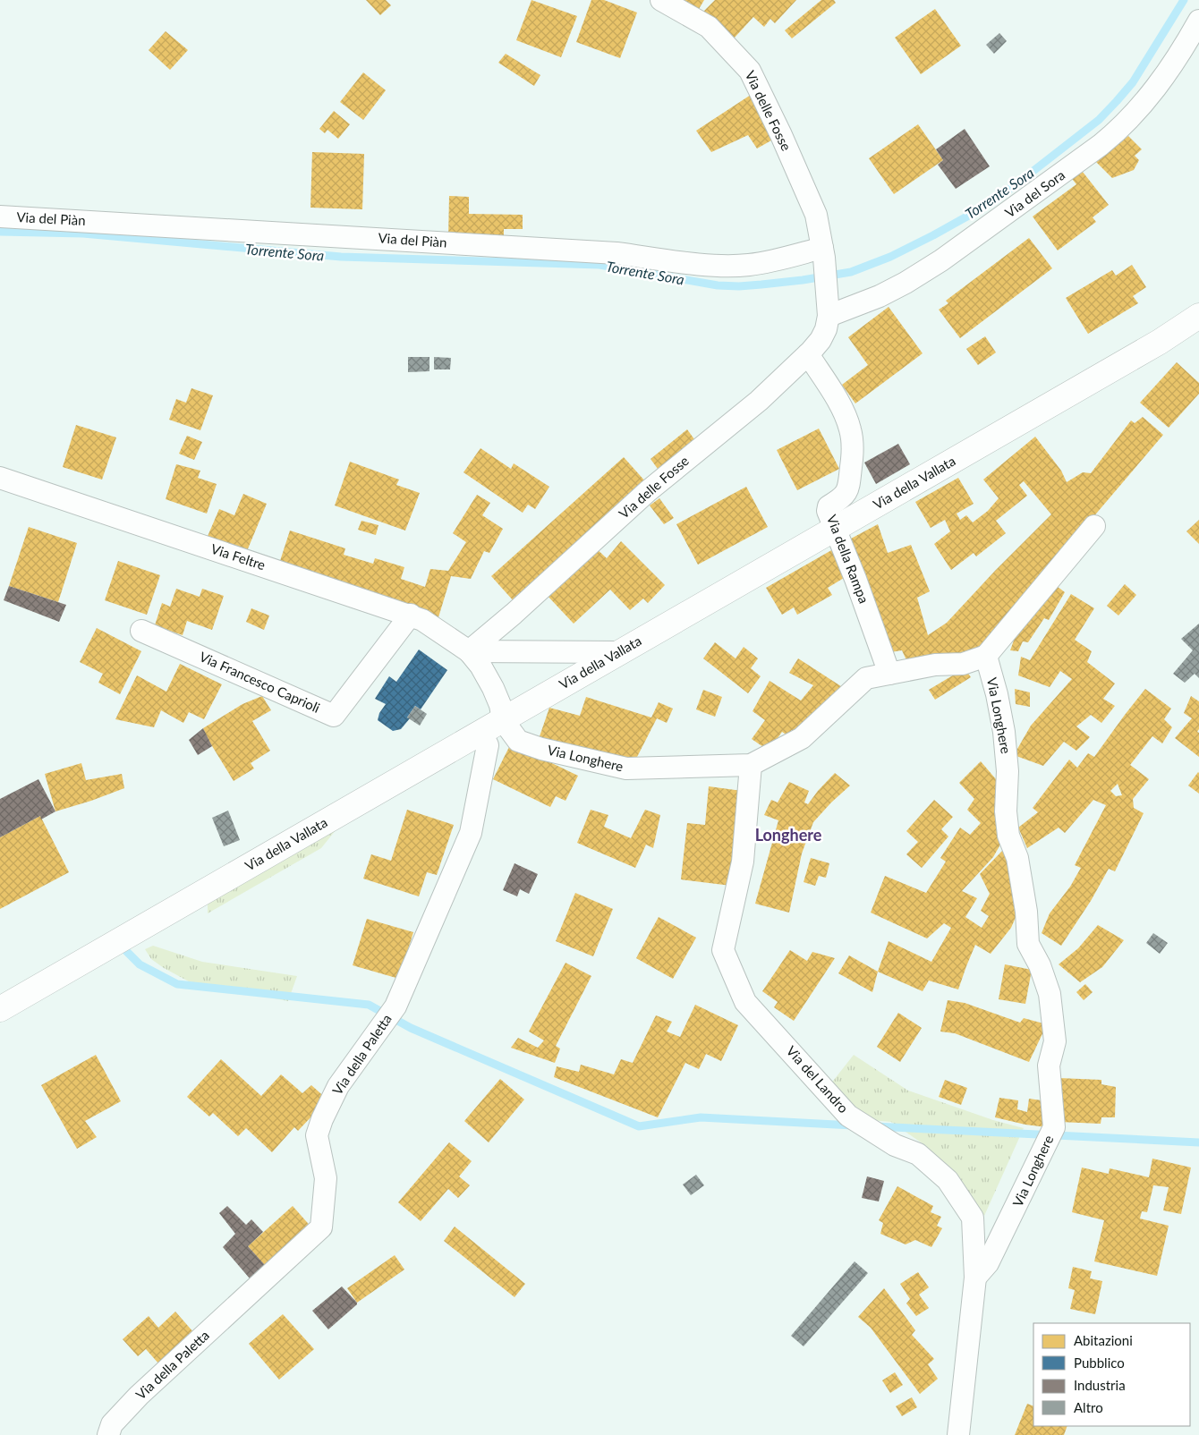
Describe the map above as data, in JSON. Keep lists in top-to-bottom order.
{
  "streets": {
    "main road": ["Via della Vallata"],
    "street": [
      "Via delle Fosse",
      "Via del Sora",
      "Via del Piàn",
      "Via Feltre",
      "Via della Rampa",
      "Via Francesco Caprioli",
      "Via Longhere",
      "Via della Paletta",
      "Via del Landro"
    ]
  },
  "crossings": [
    ["Via delle Fosse", "Via del Sora"],
    ["Via delle Fosse", "Via del Piàn"],
    ["Via delle Fosse", "Via Feltre"],
    ["Via delle Fosse", "Via della Rampa"],
    ["Via della Vallata", "Via Feltre"],
    ["Via della Vallata", "Via della Rampa"],
    ["Via della Vallata", "Via Longhere"],
    ["Via della Vallata", "Via della Paletta"],
    ["Via Feltre", "Via Francesco Caprioli"],
    ["Via Feltre", "Via Longhere"],
    ["Via della Rampa", "Via Longhere"],
    ["Via Longhere", "Via del Landro"]
  ],
  "districts": ["Longhere"],
  "water": ["Torrente Sora"],
  "legend": [
    "Abitazioni",
    "Pubblico",
    "Industria",
    "Altro"
  ]
}
